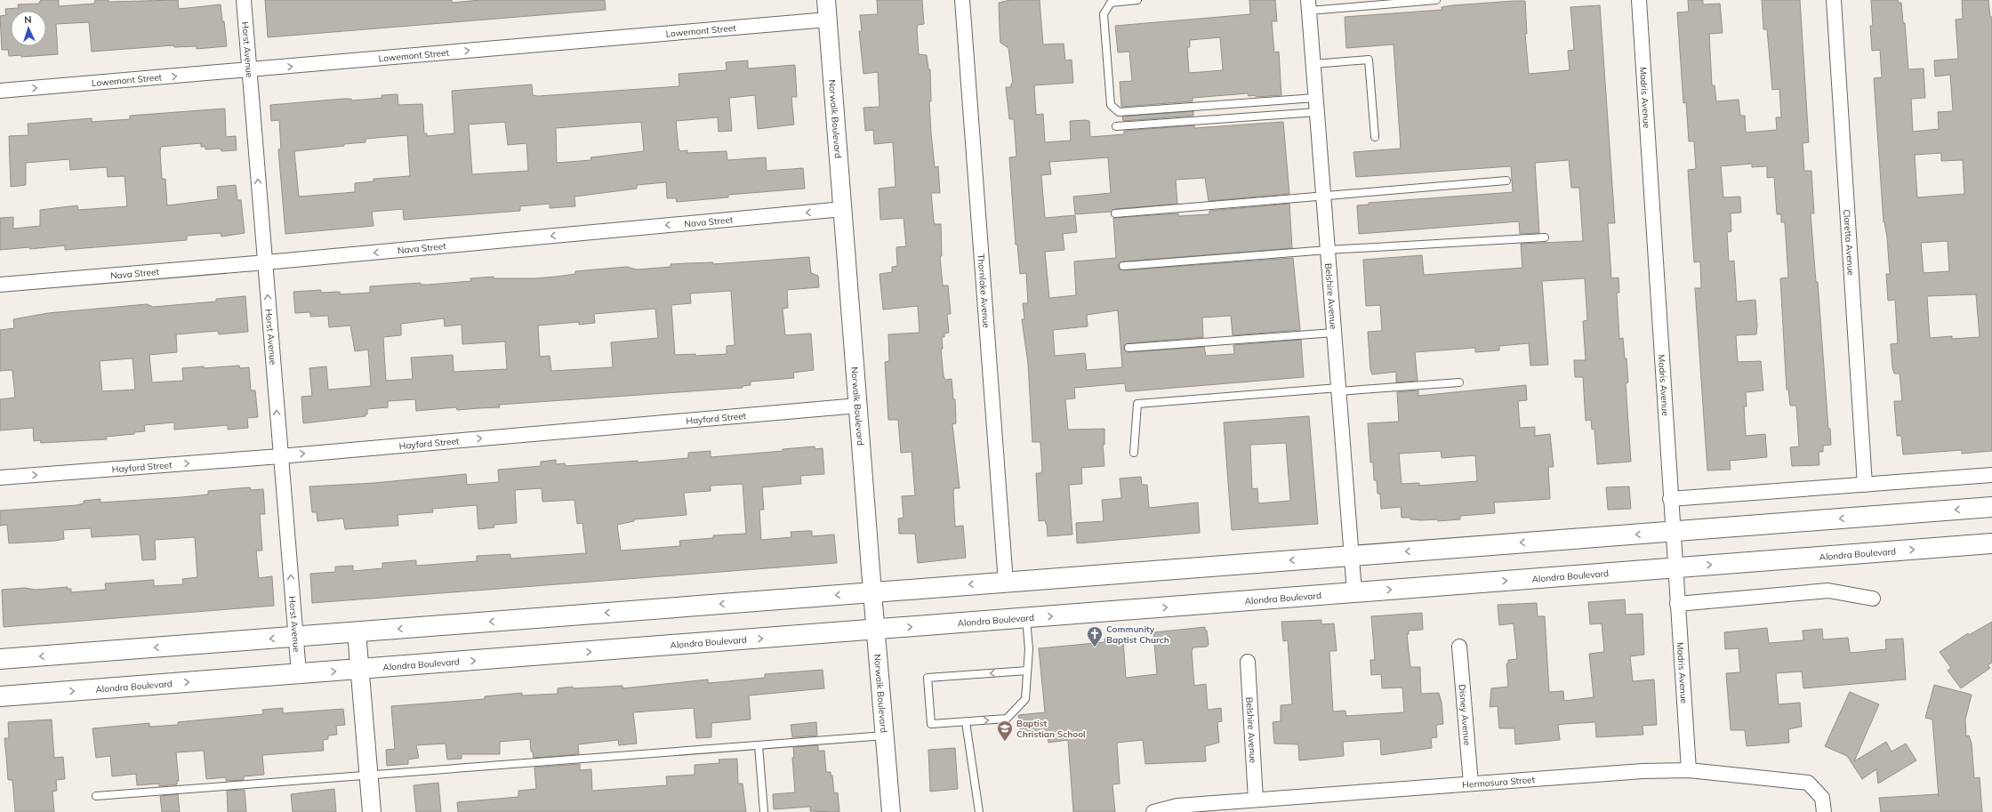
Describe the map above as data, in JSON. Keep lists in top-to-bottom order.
{
  "streets": {
    "main road": ["Alondra Boulevard"],
    "street": [
      "Lowemont Street",
      "Horst Avenue",
      "Madris Avenue",
      "Norwalk Boulevard",
      "Nava Street",
      "Claretta Avenue",
      "Thornlake Avenue",
      "Belshire Avenue",
      "Hayford Street",
      "Disney Avenue",
      "Hermosura Street"
    ]
  },
  "crossings": [
    ["Lowemont Street", "Horst Avenue"],
    ["Lowemont Street", "Norwalk Boulevard"],
    ["Horst Avenue", "Nava Street"],
    ["Horst Avenue", "Hayford Street"],
    ["Horst Avenue", "Alondra Boulevard"],
    ["Madris Avenue", "Alondra Boulevard"],
    ["Madris Avenue", "Hermosura Street"],
    ["Norwalk Boulevard", "Nava Street"],
    ["Norwalk Boulevard", "Hayford Street"],
    ["Norwalk Boulevard", "Alondra Boulevard"],
    ["Belshire Avenue", "Alondra Boulevard"],
    ["Belshire Avenue", "Hermosura Street"],
    ["Disney Avenue", "Hermosura Street"]
  ],
  "one_way": [
    "Lowemont Street",
    "Horst Avenue",
    "Nava Street",
    "Hayford Street"
  ],
  "places": {
    "church": ["Community Baptist Church"],
    "school or university": ["Baptist Christian School"]
  },
  "north": "top"
}
